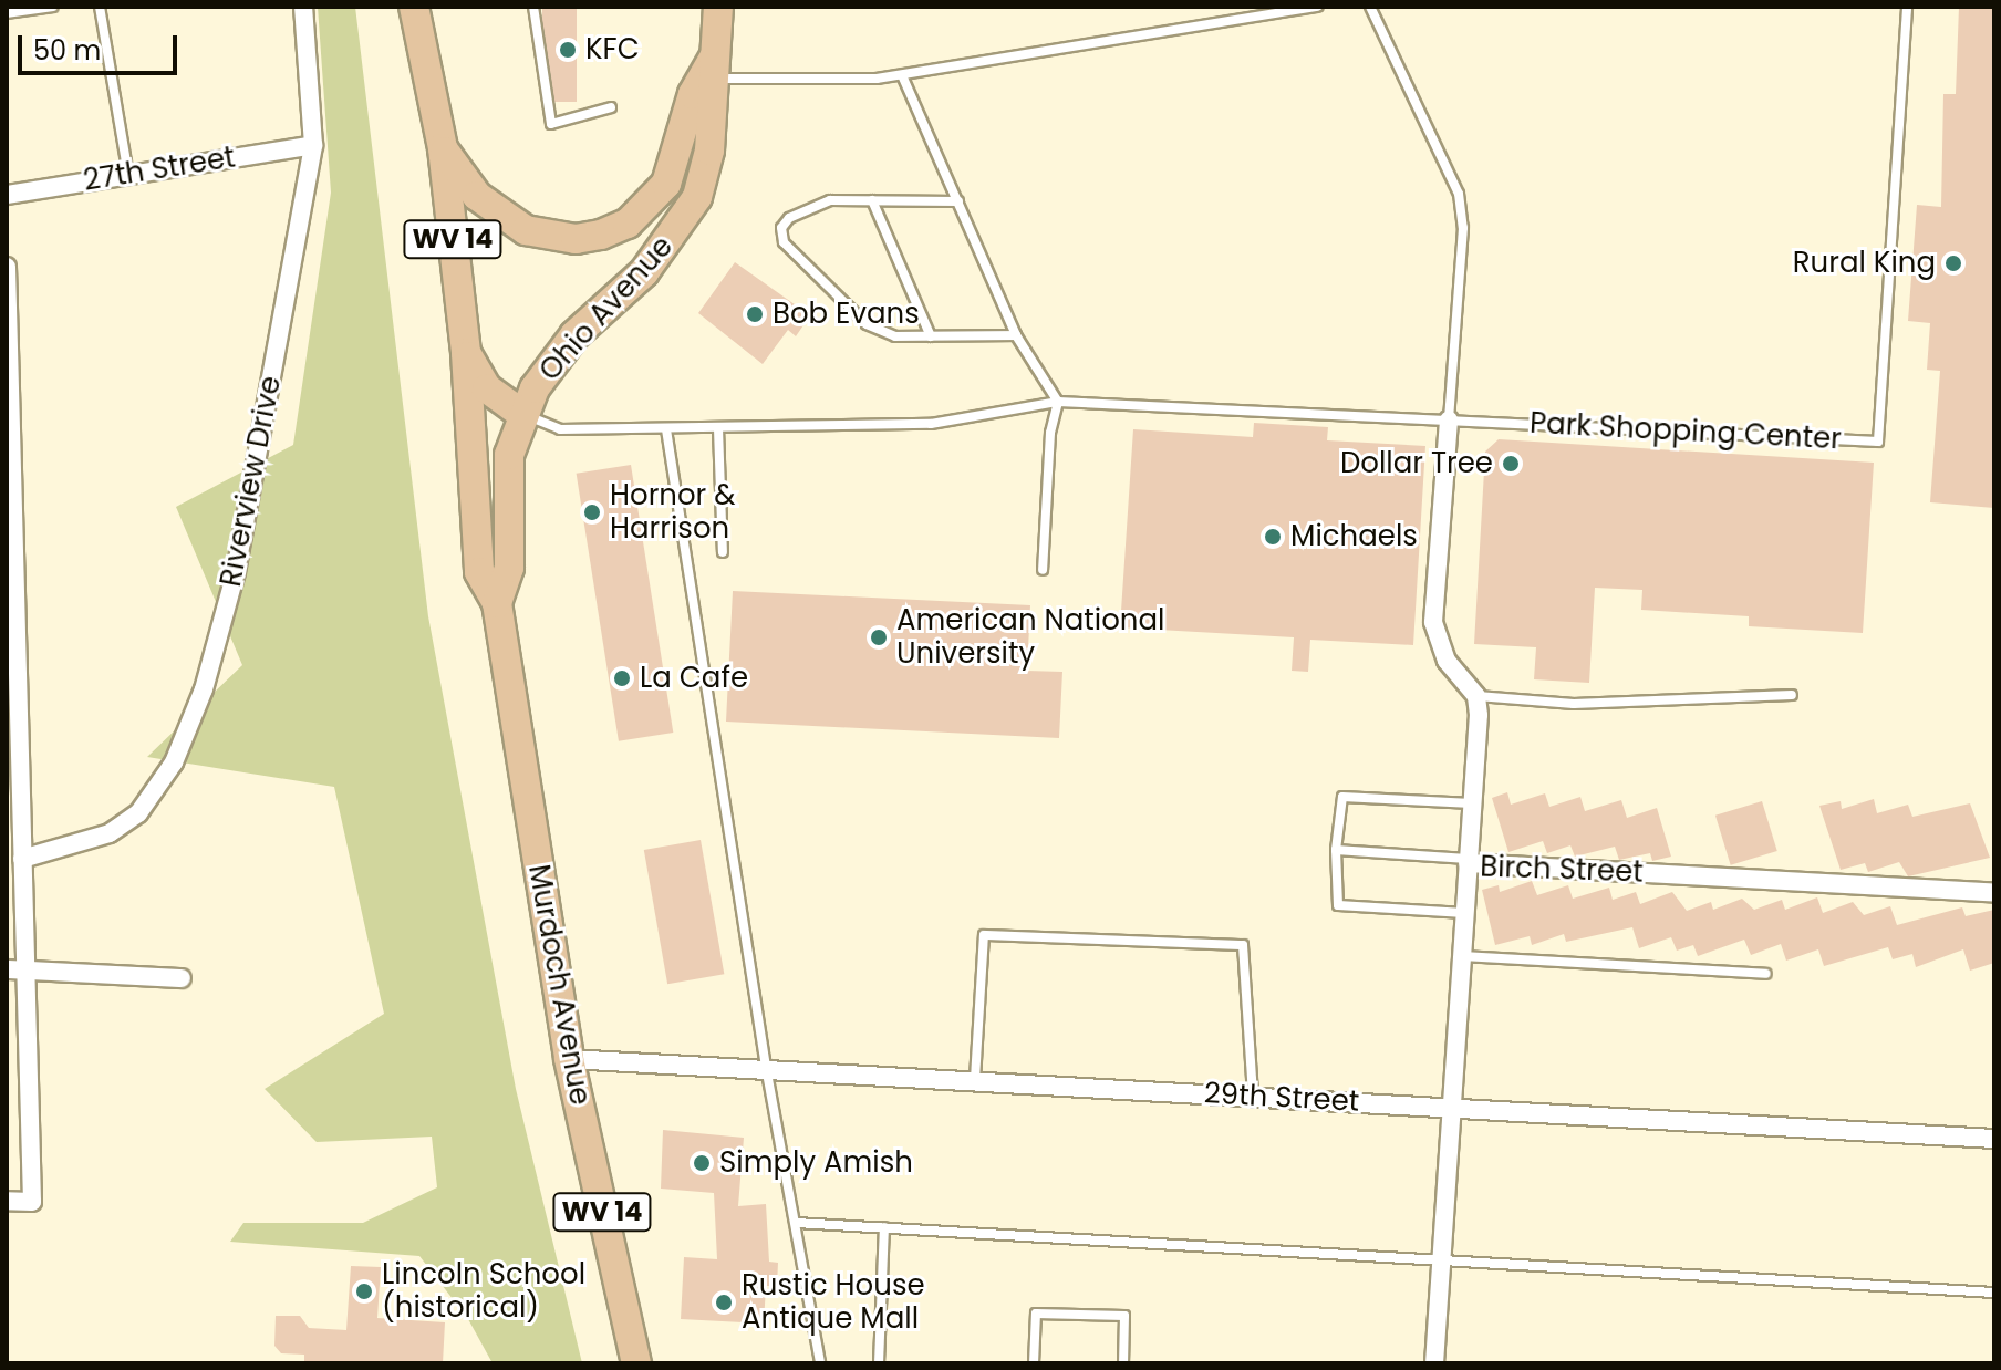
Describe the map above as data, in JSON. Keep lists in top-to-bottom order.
{
  "streets": {
    "main road": ["WV 14", "Ohio Avenue", "Murdoch Avenue"],
    "street": [
      "27th Street",
      "Riverview Drive",
      "Birch Street",
      "29th Street"
    ],
    "lane": ["Park Shopping Center"]
  },
  "crossings": [
    ["27th Street", "Riverview Drive"],
    ["Ohio Avenue", "Park Shopping Center"],
    ["Ohio Avenue", "Murdoch Avenue"],
    ["Birch Street", "29th Street"],
    ["Murdoch Avenue", "29th Street"]
  ],
  "places": [
    "KFC",
    "Rural King",
    "Bob Evans",
    "Dollar Tree",
    "Hornor & Harrison",
    "Michaels",
    "American National University",
    "La Cafe",
    "Simply Amish",
    "Lincoln School (historical)",
    "Rustic House Antique Mall"
  ],
  "scale_bar": "50 m"
}
